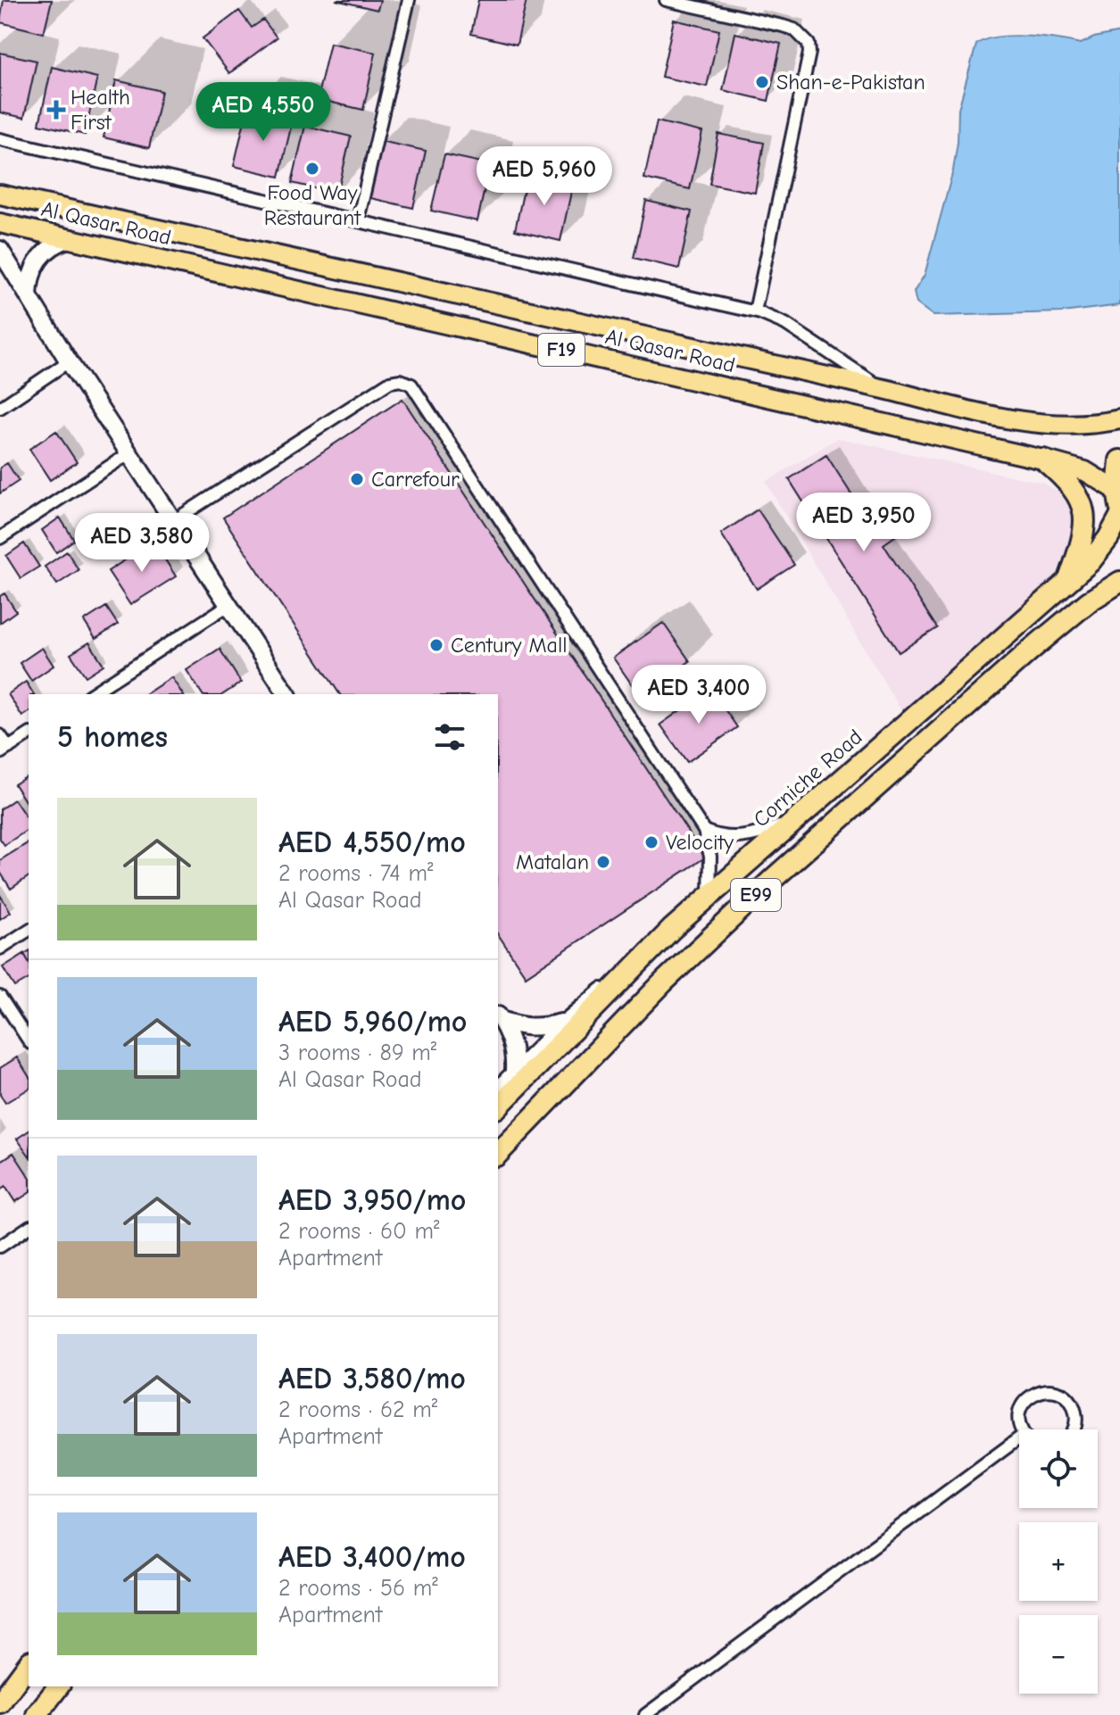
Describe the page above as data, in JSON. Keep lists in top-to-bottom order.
{
  "streets": {
    "highway": ["Corniche Road", "E99"],
    "main road": ["Al Qasar Road", "F19"]
  },
  "places": {
    "other": [
      "Shan-e-Pakistan",
      "Food Way Restaurant",
      "Carrefour",
      "Century Mall",
      "Velocity",
      "Matalan"
    ],
    "health": ["Health First"]
  },
  "page": {
    "price": [
      "AED 4,550",
      "AED 5,960",
      "AED 3,950",
      "AED 3,580",
      "AED 3,400"
    ],
    "heading": "5 homes",
    "list": [
      {
        "name": "AED 4,550/mo",
        "note": "2 rooms · 74 m² · Al Qasar Road"
      },
      {
        "name": "AED 5,960/mo",
        "note": "3 rooms · 89 m² · Al Qasar Road"
      },
      {
        "name": "AED 3,950/mo",
        "note": "2 rooms · 60 m² · Apartment"
      },
      {
        "name": "AED 3,580/mo",
        "note": "2 rooms · 62 m² · Apartment"
      },
      {
        "name": "AED 3,400/mo",
        "note": "2 rooms · 56 m² · Apartment"
      }
    ],
    "map_buttons": ["+", "−"]
  }
}
